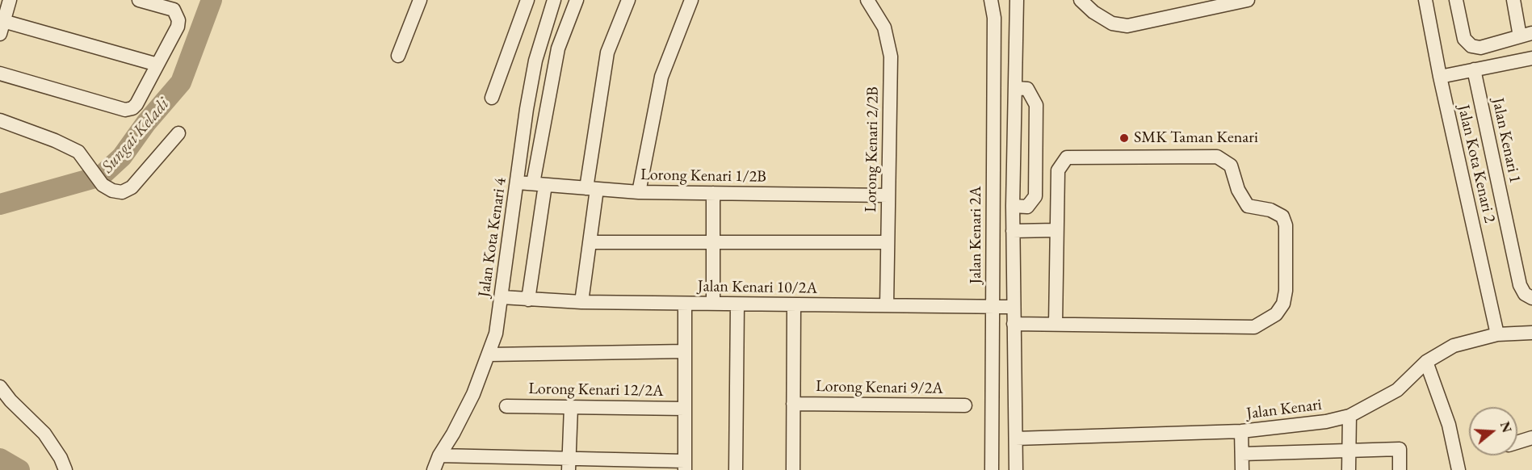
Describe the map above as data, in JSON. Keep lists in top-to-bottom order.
{
  "streets": {
    "street": [
      "Jalan Kenari 1",
      "Lorong Kenari 2/2B",
      "Jalan Kota Kenari 2",
      "Lorong Kenari 1/2B",
      "Jalan Kenari 2A",
      "Jalan Kota Kenari 4",
      "Jalan Kenari 10/2A",
      "Lorong Kenari 9/2A",
      "Lorong Kenari 12/2A",
      "Jalan Kenari"
    ]
  },
  "crossings": [
    ["Lorong Kenari 2/2B", "Lorong Kenari 1/2B"],
    ["Lorong Kenari 2/2B", "Jalan Kenari 10/2A"],
    ["Jalan Kota Kenari 2", "Jalan Kenari"],
    ["Lorong Kenari 1/2B", "Jalan Kota Kenari 4"],
    ["Jalan Kenari 2A", "Jalan Kenari 10/2A"],
    ["Jalan Kota Kenari 4", "Jalan Kenari 10/2A"]
  ],
  "water": ["Sungai Keladi"],
  "places": ["SMK Taman Kenari"],
  "north": "right"
}
